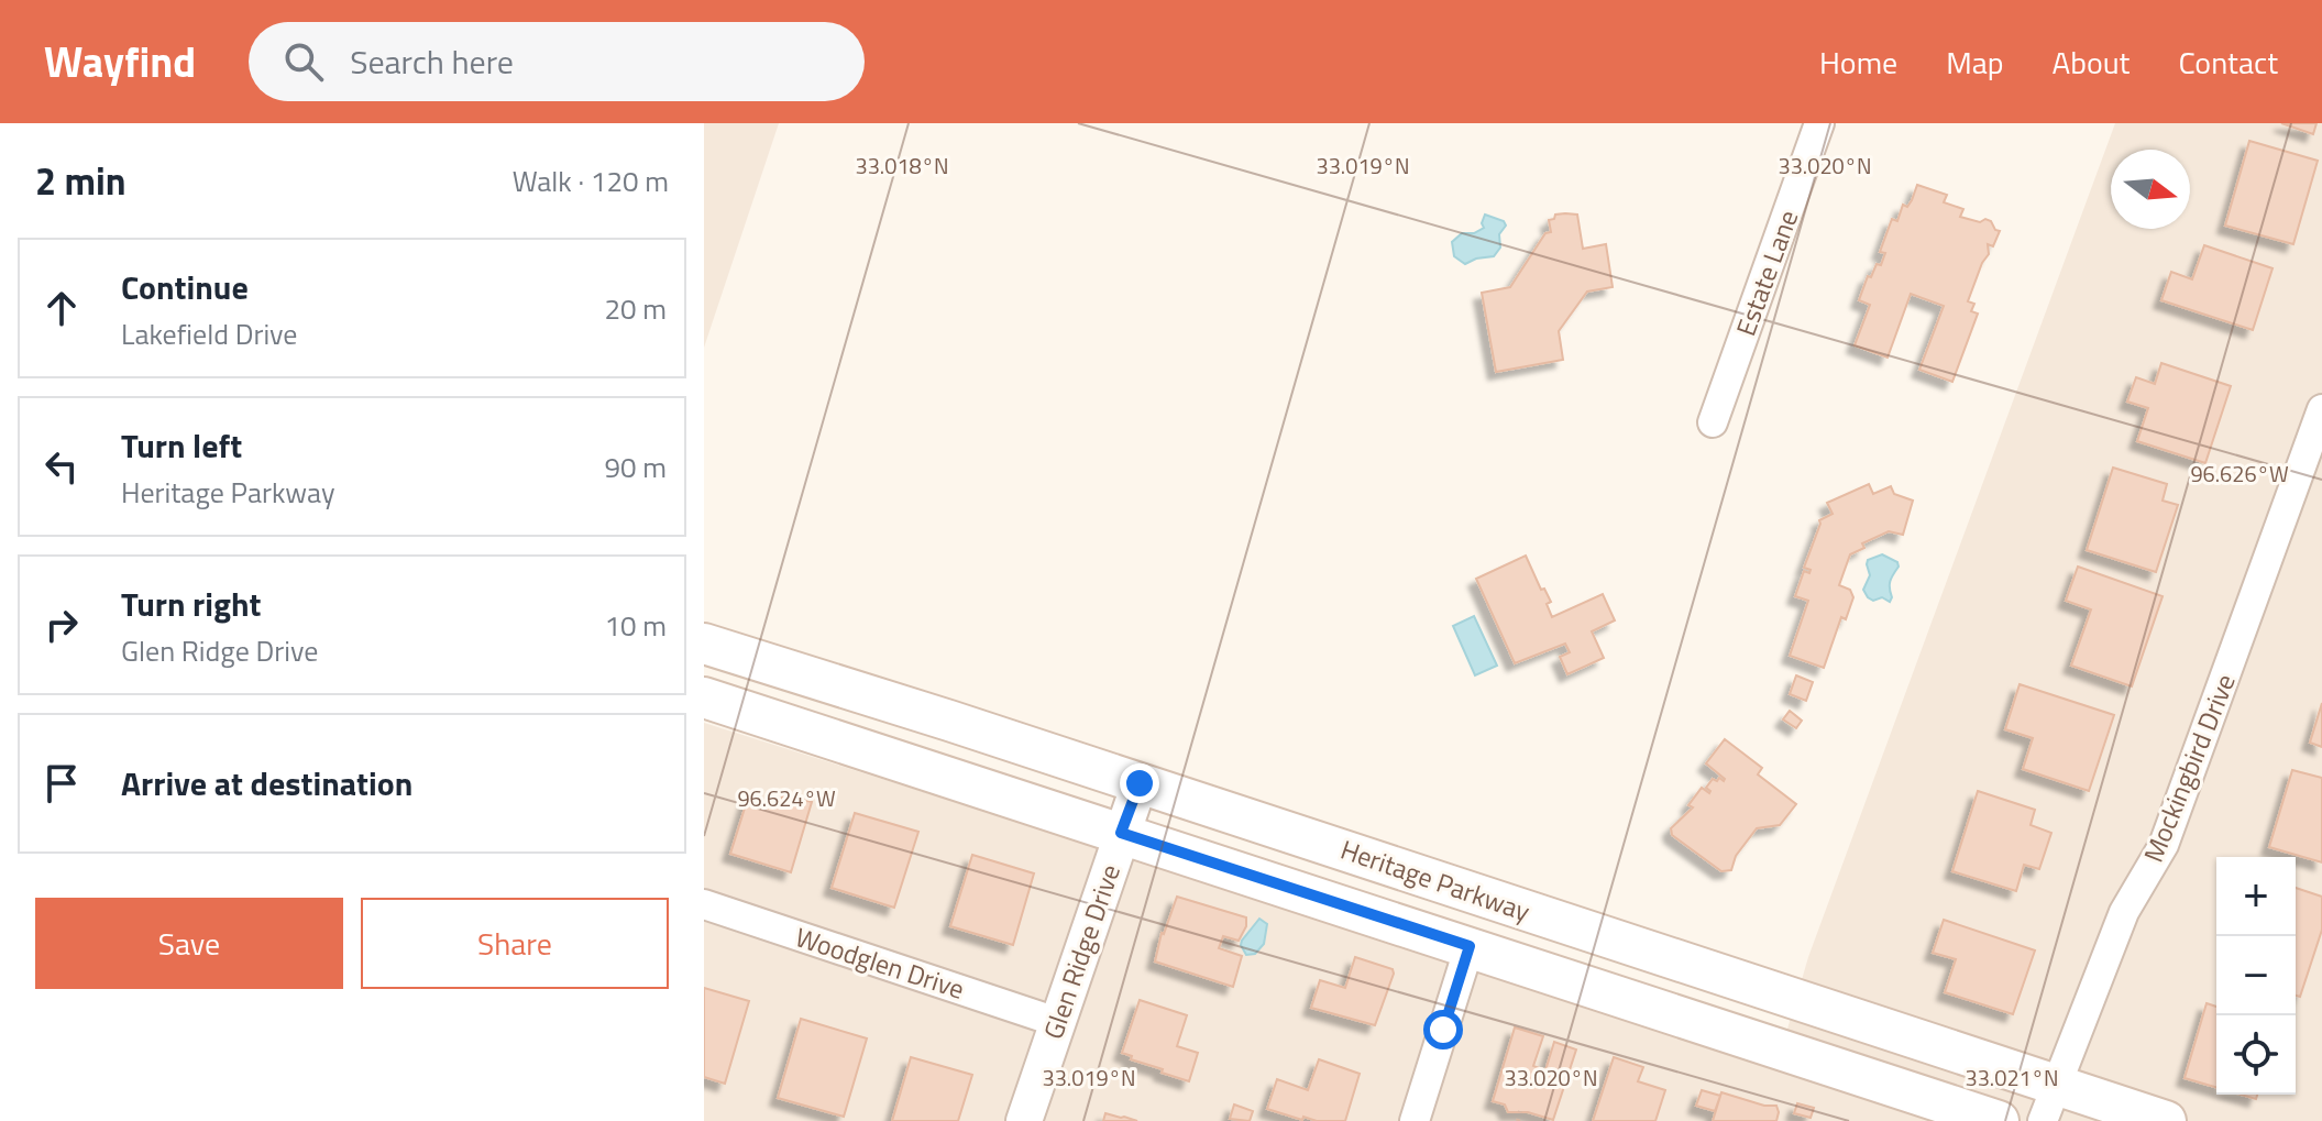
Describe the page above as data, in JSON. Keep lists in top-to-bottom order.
{
  "streets": {
    "main road": ["Heritage Parkway"],
    "street": [
      "Estate Lane",
      "Mockingbird Drive",
      "Glen Ridge Drive",
      "Woodglen Drive"
    ]
  },
  "crossings": [
    ["Mockingbird Drive", "Heritage Parkway"],
    ["Heritage Parkway", "Glen Ridge Drive"],
    ["Glen Ridge Drive", "Woodglen Drive"]
  ],
  "north": "right",
  "page": {
    "header": "Wayfind",
    "search": "Search here",
    "nav": [
      "Home",
      "Map",
      "About",
      "Contact"
    ],
    "heading": ["2 min", "Walk · 120 m"],
    "list": [
      ["Continue", "Lakefield Drive", "20 m"],
      ["Turn left", "Heritage Parkway", "90 m"],
      ["Turn right", "Glen Ridge Drive", "10 m"],
      "Arrive at destination"
    ],
    "map_buttons": ["+", "−"],
    "buttons": ["Save", "Share"]
  },
  "coordinates": [
    "33.018°N",
    "33.019°N",
    "33.020°N",
    "96.626°W",
    "96.624°W",
    "33.021°N"
  ]
}
